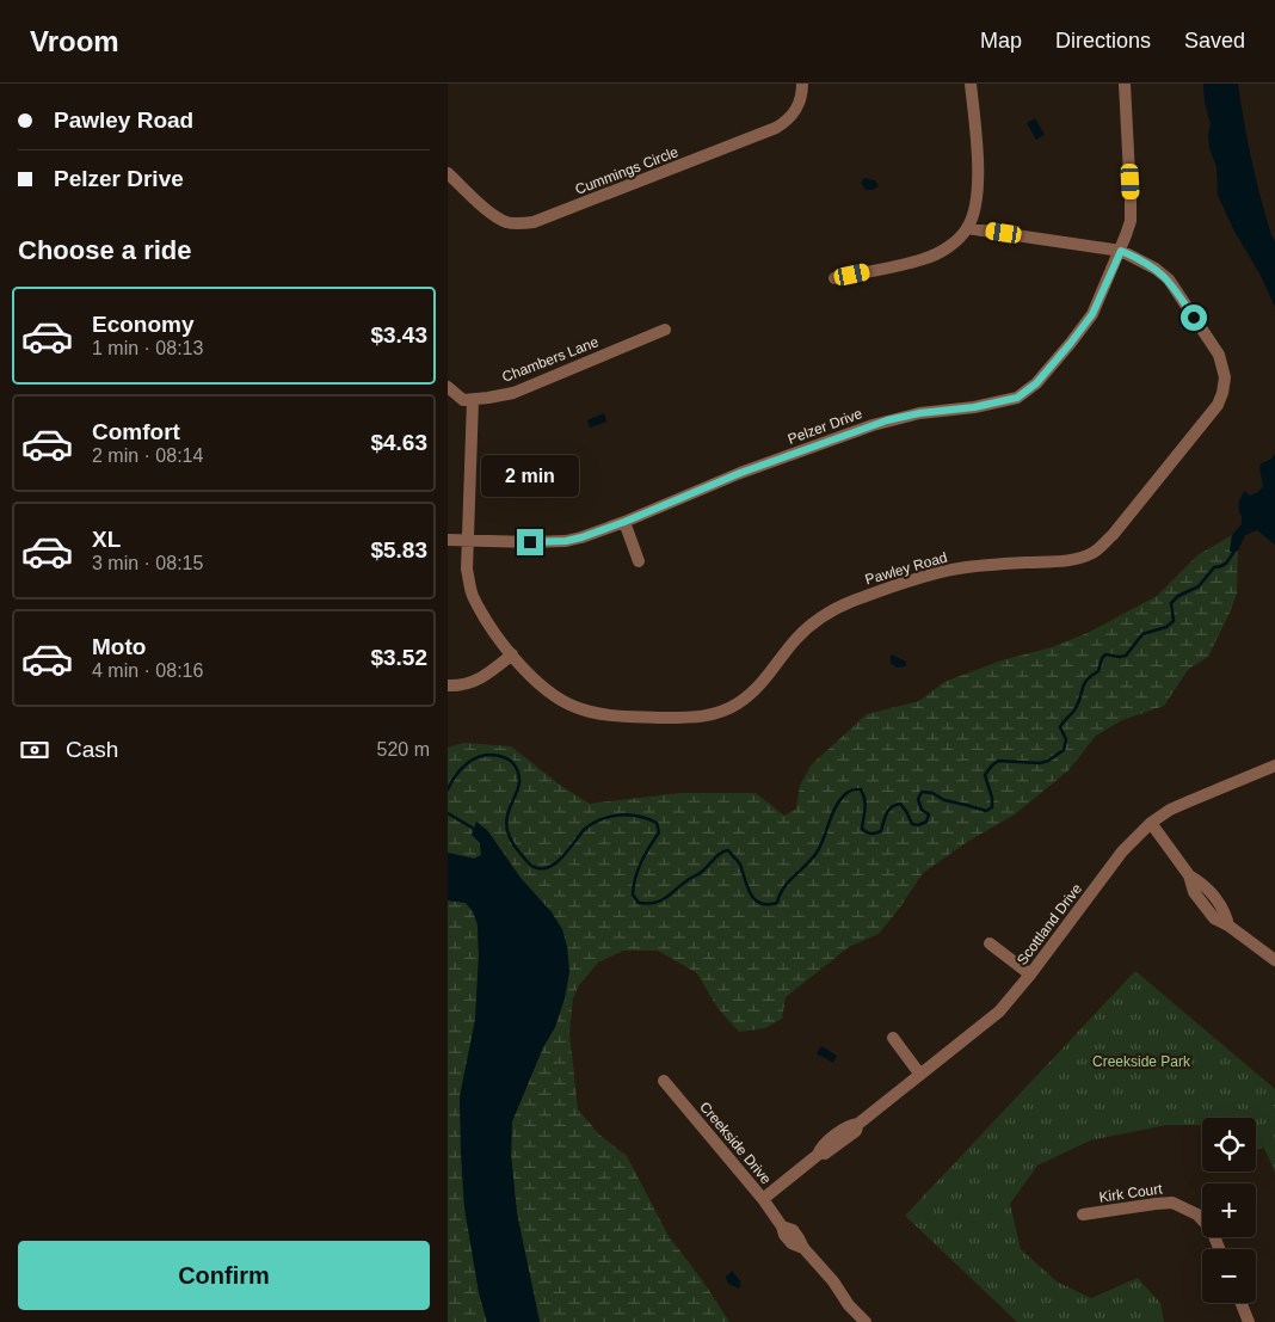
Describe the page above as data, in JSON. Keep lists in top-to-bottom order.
{
  "streets": {
    "street": [
      "Cummings Circle",
      "Chambers Lane",
      "Pelzer Drive",
      "Pawley Road",
      "Scottland Drive",
      "Creekside Drive",
      "Kirk Court"
    ]
  },
  "crossings": [
    ["Chambers Lane", "Pawley Road"],
    ["Pelzer Drive", "Pawley Road"],
    ["Scottland Drive", "Creekside Drive"]
  ],
  "parks": ["Creekside Park"],
  "page": {
    "header": "Vroom",
    "nav": ["Map", "Directions", "Saved"],
    "banner": ["Pawley Road", "Pelzer Drive"],
    "heading": "Choose a ride",
    "list": [
      {
        "name": "Economy",
        "note": "1 min · 08:13",
        "value": "$3.43"
      },
      {
        "name": "Comfort",
        "note": "2 min · 08:14",
        "value": "$4.63"
      },
      {
        "name": "XL",
        "note": "3 min · 08:15",
        "value": "$5.83"
      },
      {
        "name": "Moto",
        "note": "4 min · 08:16",
        "value": "$3.52"
      }
    ],
    "bubble": "2 min",
    "pay": ["Cash", "520 m"],
    "map_buttons": ["+", "−"],
    "buttons": "Confirm"
  }
}
